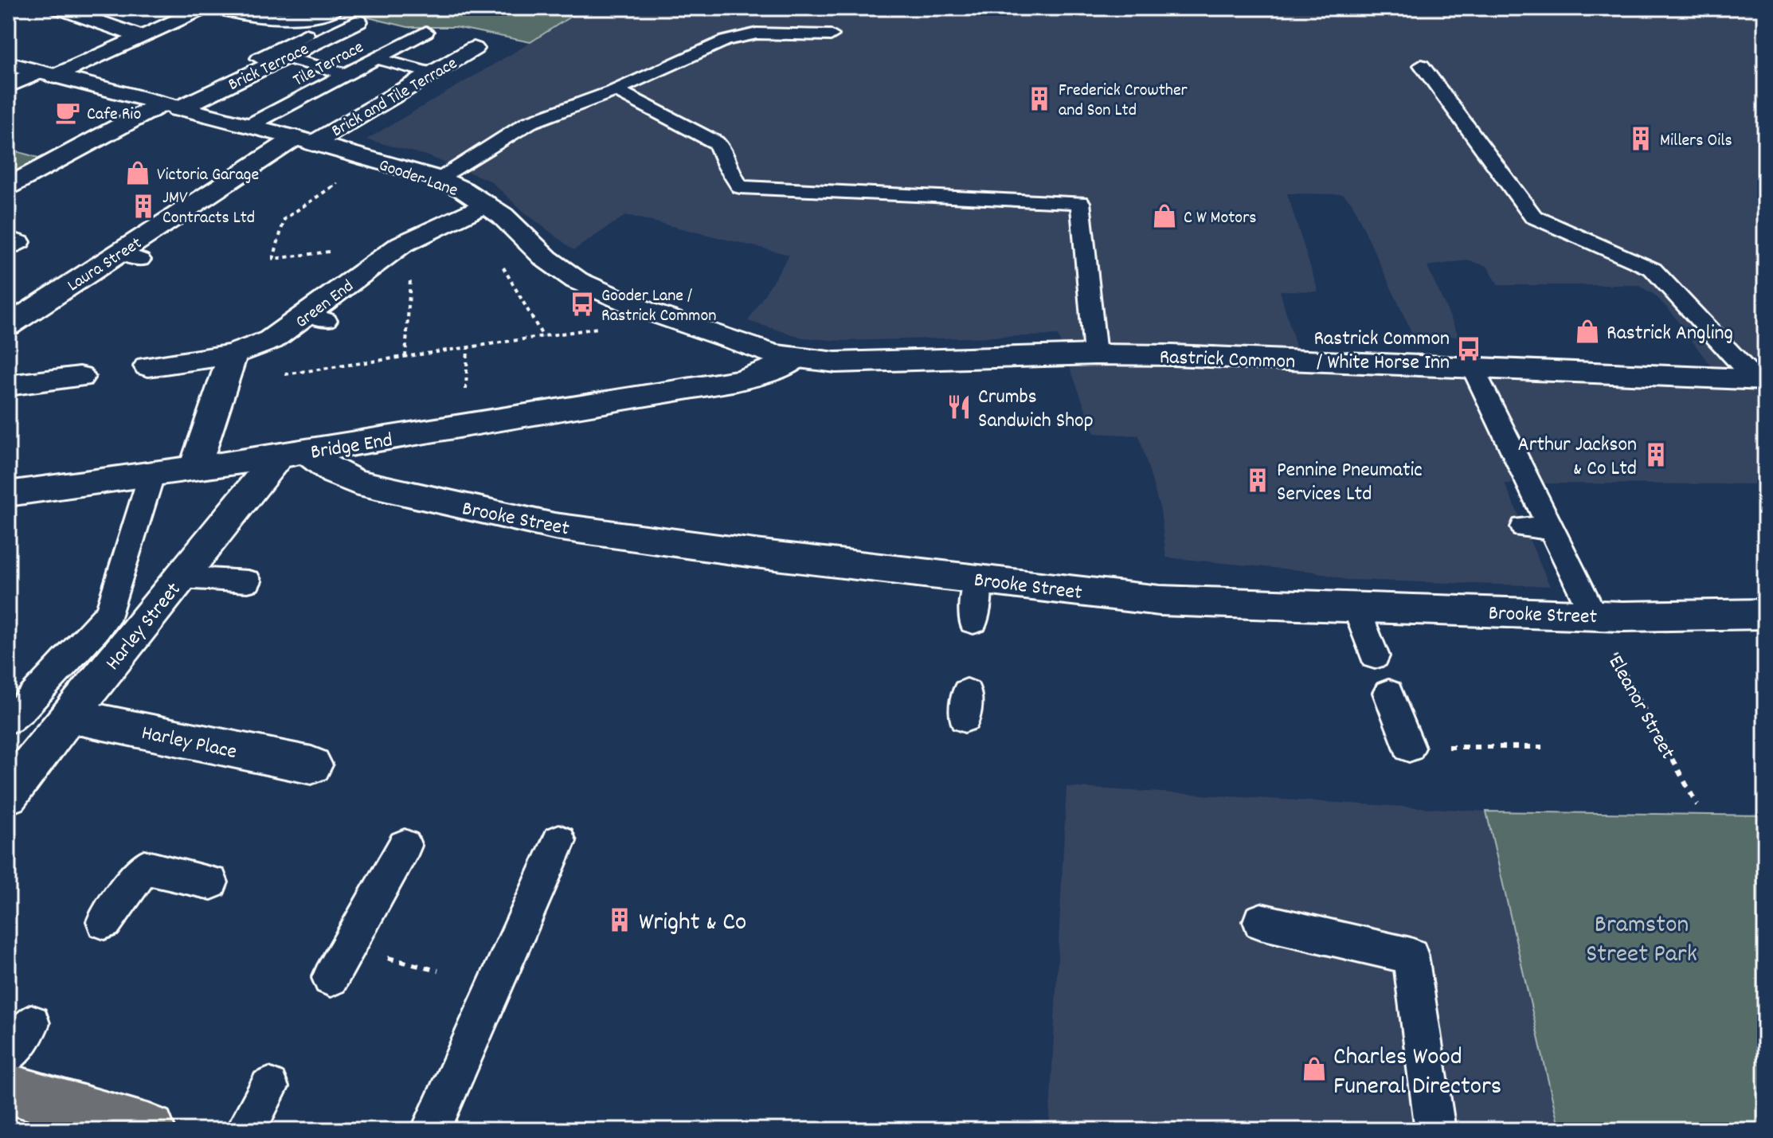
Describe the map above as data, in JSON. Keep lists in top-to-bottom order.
{
  "streets": {
    "street": [
      "Brick Terrace",
      "Brick and Tile Terrace",
      "Gooder Lane",
      "Laura Street",
      "Green End",
      "Rastrick Common",
      "Bridge End",
      "Brooke Street",
      "Harley Street",
      "Harley Place"
    ],
    "lane": ["Tile Terrace"],
    "path": ["Eleanor Street"]
  },
  "crossings": [
    ["Tile Terrace", "Gooder Lane"],
    ["Brick Terrace", "Gooder Lane"],
    ["Brick and Tile Terrace", "Gooder Lane"],
    ["Brick and Tile Terrace", "Laura Street"],
    ["Gooder Lane", "Laura Street"],
    ["Gooder Lane", "Green End"],
    ["Gooder Lane", "Rastrick Common"],
    ["Rastrick Common", "Bridge End"],
    ["Bridge End", "Brooke Street"],
    ["Bridge End", "Harley Street"],
    ["Brooke Street", "Harley Street"],
    ["Brooke Street", "Eleanor Street"],
    ["Harley Street", "Harley Place"]
  ],
  "parks": ["Bramston Street Park"],
  "places": {
    "building": [
      "Frederick Crowther and Son Ltd",
      "Millers Oils",
      "JMV Contracts Ltd",
      "Arthur Jackson & Co Ltd",
      "Pennine Pneumatic Services Ltd",
      "Wright & Co"
    ],
    "cafe": ["Cafe Rio"],
    "shop": [
      "Victoria Garage",
      "C W Motors",
      "Rastrick Angling",
      "Charles Wood Funeral Directors"
    ],
    "bus stop": ["Gooder Lane / Rastrick Common", "Rastrick Common / White Horse Inn"],
    "restaurant": ["Crumbs Sandwich Shop"]
  }
}
